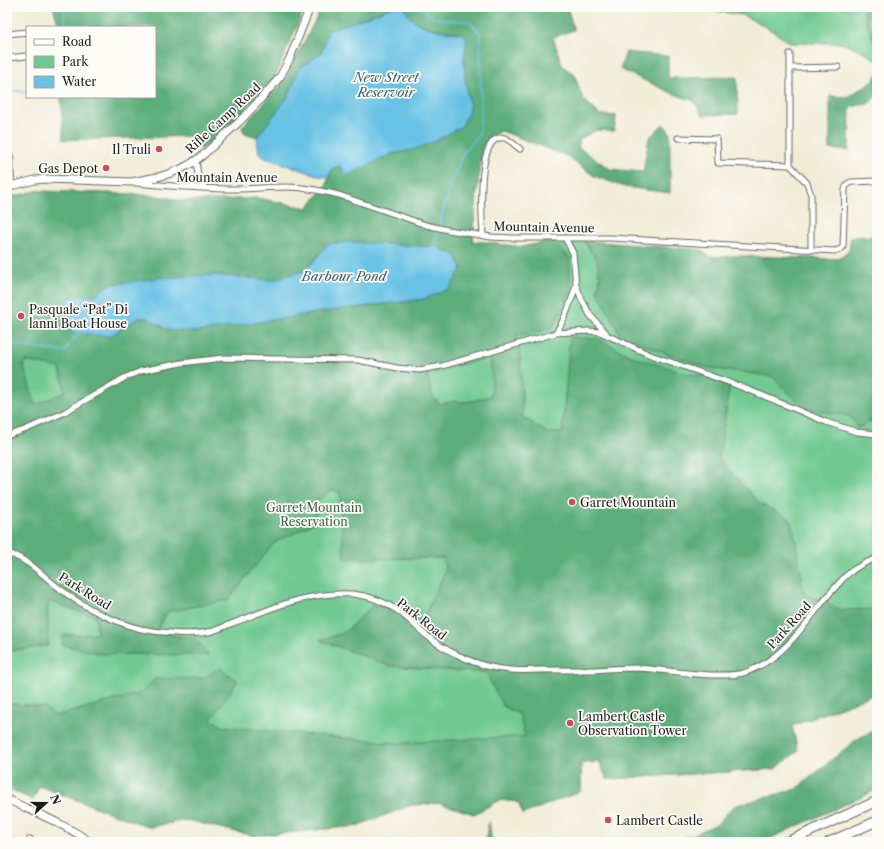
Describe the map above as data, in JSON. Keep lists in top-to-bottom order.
{
  "streets": {
    "street": ["Rifle Camp Road", "Mountain Avenue", "Park Road"]
  },
  "crossings": [
    ["Rifle Camp Road", "Mountain Avenue"]
  ],
  "water": ["New Street Reservoir", "Barbour Pond"],
  "parks": ["Garret Mountain Reservation"],
  "places": [
    "Il Truli",
    "Gas Depot",
    "Pasquale “Pat” Di lanni Boat House",
    "Garret Mountain",
    "Lambert Castle Observation Tower",
    "Lambert Castle"
  ],
  "legend": ["Road", "Park", "Water"],
  "north": "right"
}
